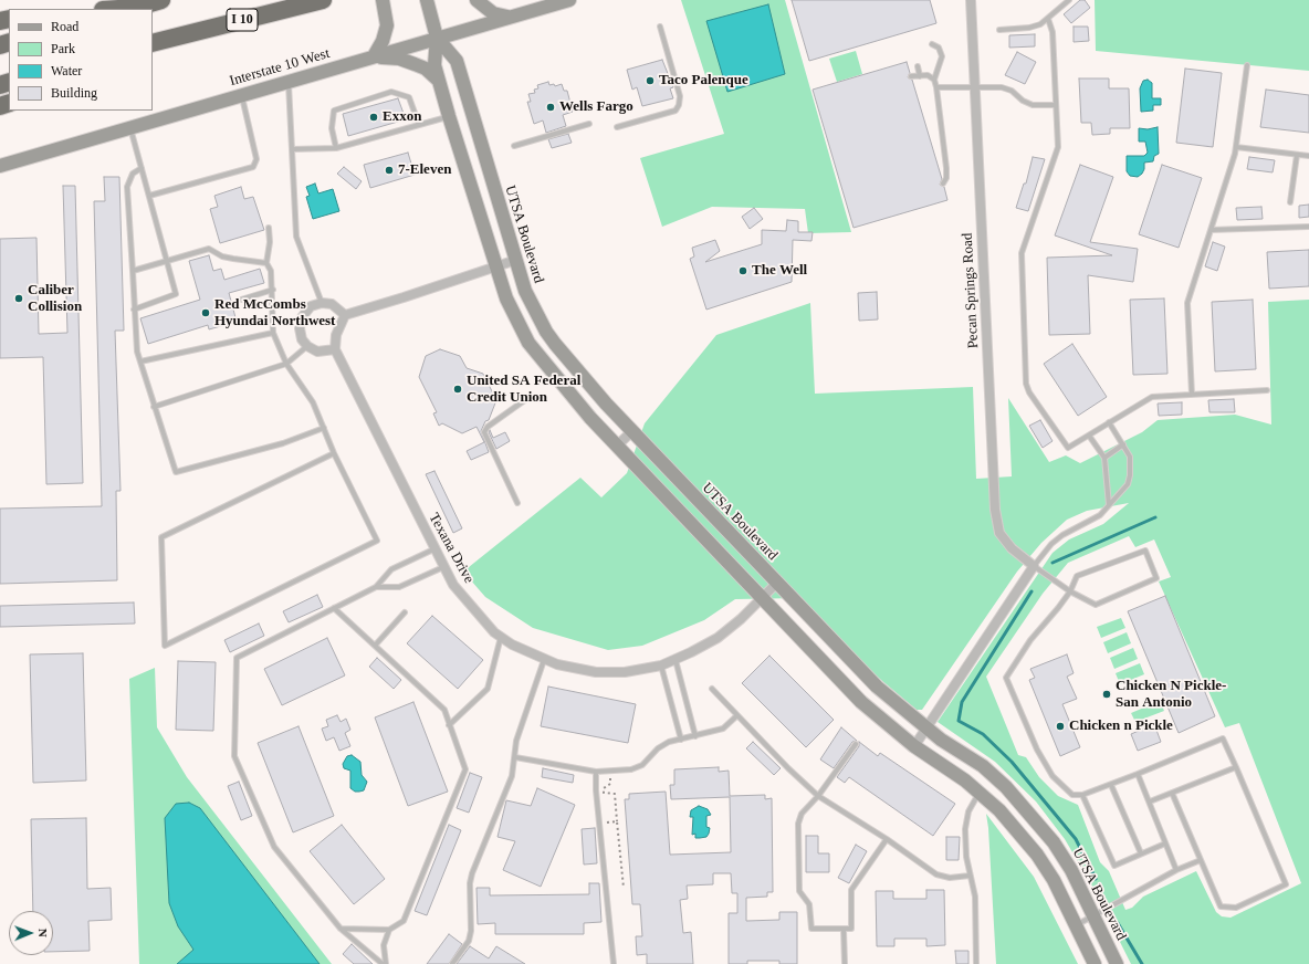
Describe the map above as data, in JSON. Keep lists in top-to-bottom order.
{
  "streets": {
    "highway": ["I 10"],
    "main road": ["Interstate 10 West", "UTSA Boulevard"],
    "street": ["Pecan Springs Road", "Texana Drive"]
  },
  "crossings": [
    ["Interstate 10 West", "UTSA Boulevard"],
    ["UTSA Boulevard", "Texana Drive"]
  ],
  "places": [
    "Taco Palenque",
    "Wells Fargo",
    "Exxon",
    "7-Eleven",
    "The Well",
    "Caliber Collision",
    "Red McCombs Hyundai Northwest",
    "United SA Federal Credit Union",
    "Chicken N Pickle- San Antonio",
    "Chicken n Pickle"
  ],
  "legend": [
    "Road",
    "Park",
    "Water",
    "Building"
  ],
  "north": "right"
}
